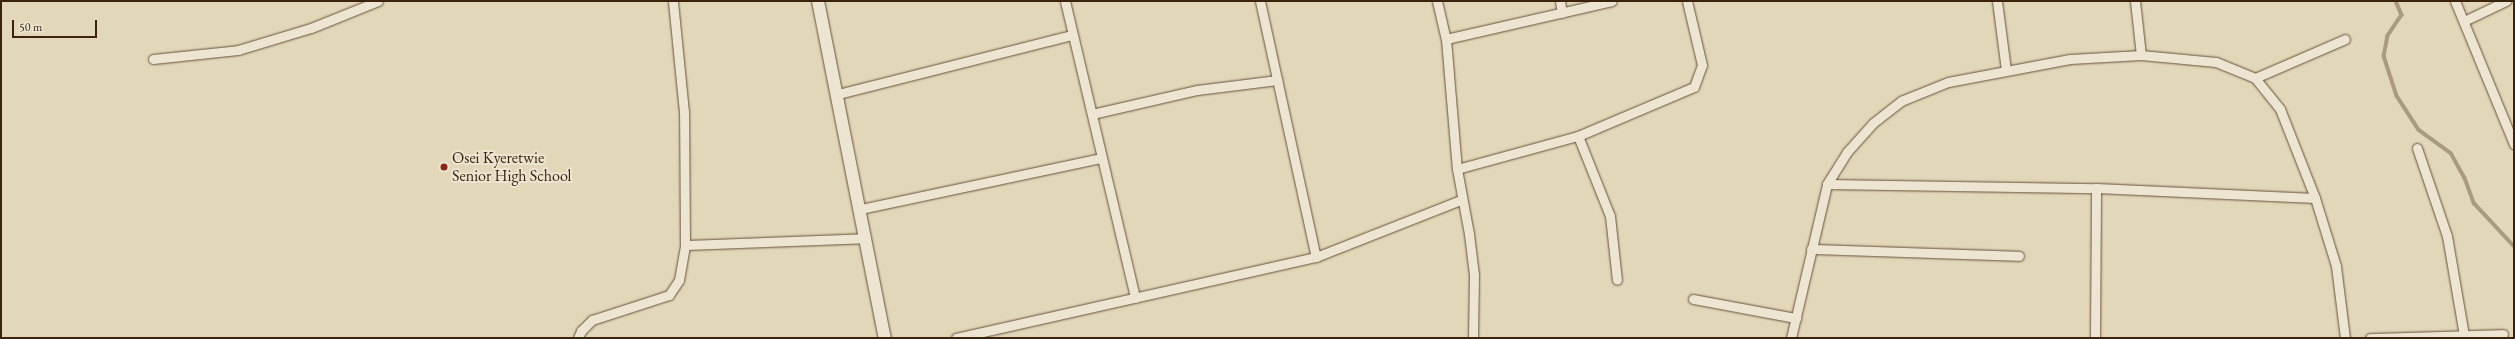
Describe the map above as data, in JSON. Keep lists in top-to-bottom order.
{
  "places": ["Osei Kyeretwie Senior High School"],
  "scale_bar": "50 m"
}
